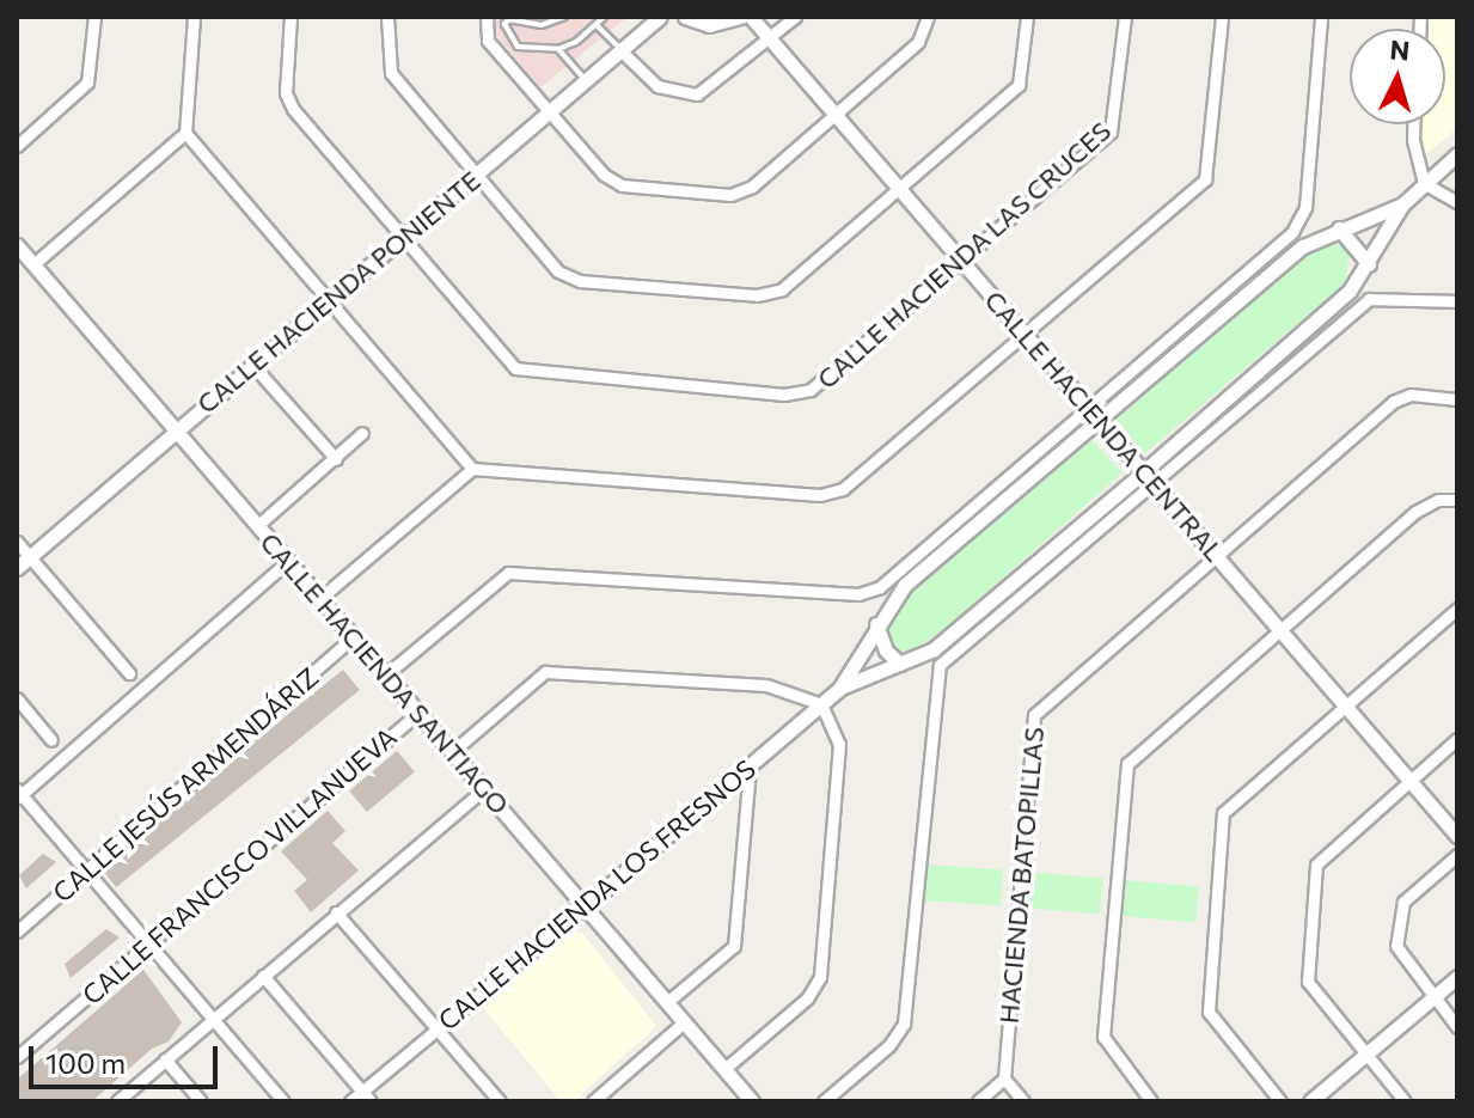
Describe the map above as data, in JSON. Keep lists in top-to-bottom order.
{
  "streets": {
    "street": [
      "CALLE HACIENDA LAS CRUCES",
      "CALLE HACIENDA PONIENTE",
      "CALLE HACIENDA CENTRAL",
      "CALLE HACIENDA SANTIAGO",
      "CALLE JESÚS ARMENDÁRIZ",
      "CALLE FRANCISCO VILLANUEVA",
      "HACIENDA BATOPILLAS",
      "CALLE HACIENDA LOS FRESNOS"
    ]
  },
  "crossings": [
    ["CALLE HACIENDA LAS CRUCES", "CALLE HACIENDA PONIENTE"],
    ["CALLE HACIENDA LAS CRUCES", "CALLE HACIENDA CENTRAL"],
    ["CALLE HACIENDA PONIENTE", "CALLE HACIENDA SANTIAGO"],
    ["CALLE HACIENDA CENTRAL", "HACIENDA BATOPILLAS"],
    ["CALLE HACIENDA CENTRAL", "CALLE HACIENDA LOS FRESNOS"],
    ["CALLE HACIENDA SANTIAGO", "CALLE JESÚS ARMENDÁRIZ"],
    ["CALLE HACIENDA SANTIAGO", "CALLE FRANCISCO VILLANUEVA"],
    ["CALLE HACIENDA SANTIAGO", "CALLE HACIENDA LOS FRESNOS"]
  ],
  "scale_bar": "100 m",
  "north": "top"
}
